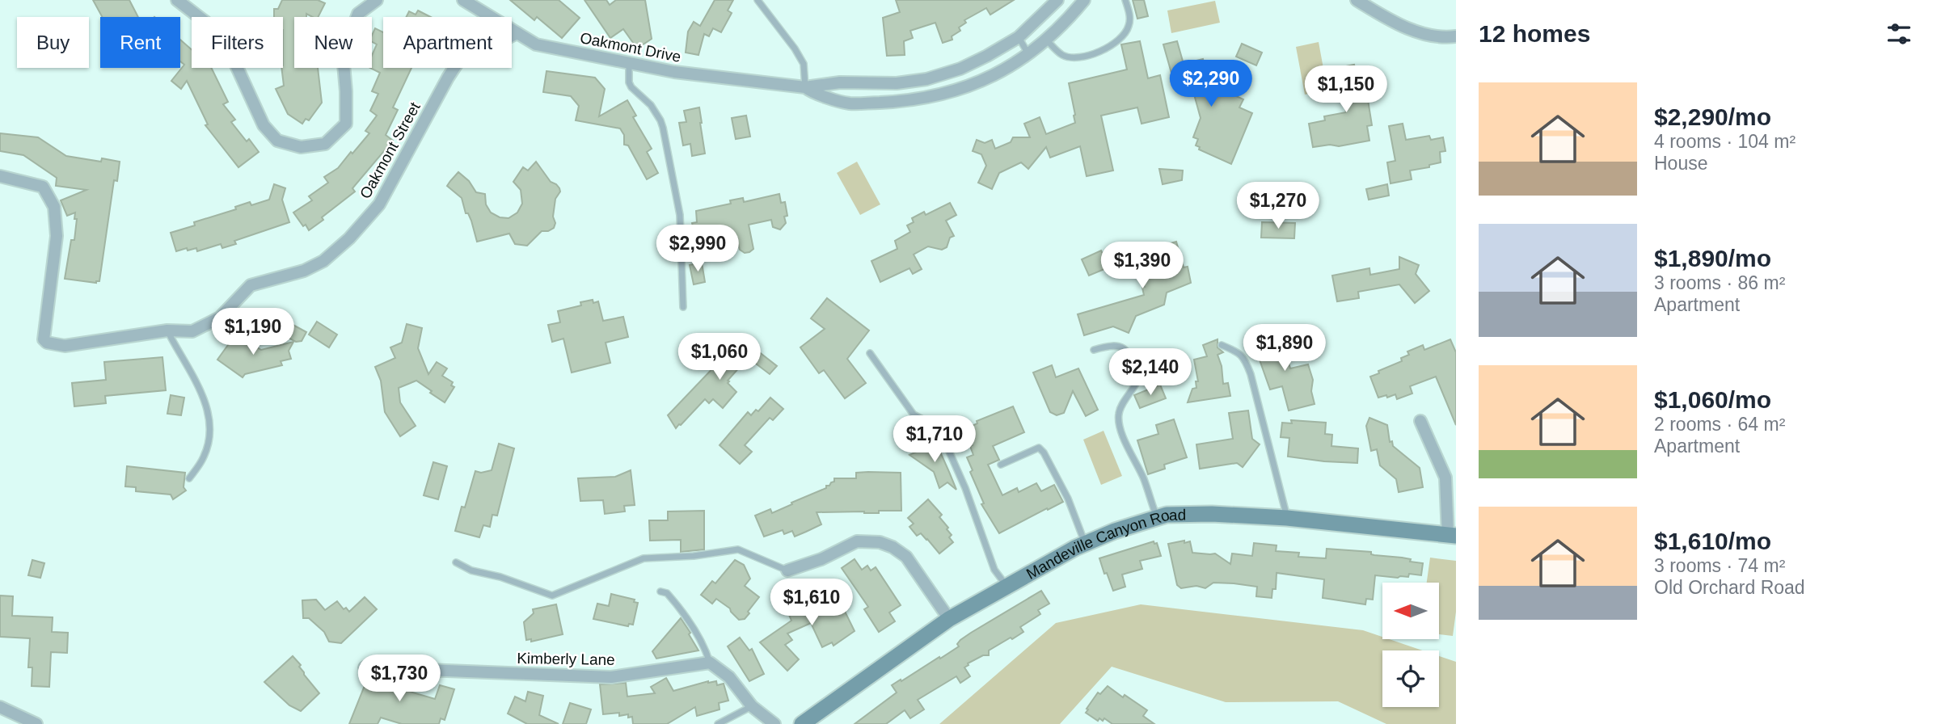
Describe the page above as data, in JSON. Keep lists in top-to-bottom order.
{
  "streets": {
    "street": [
      "Oakmont Drive",
      "Oakmont Street",
      "Mandeville Canyon Road",
      "Kimberly Lane"
    ]
  },
  "crossings": [
    ["Oakmont Drive", "Oakmont Street"]
  ],
  "north": "left",
  "page": {
    "heading": "12 homes",
    "chip": [
      "Buy",
      "Rent",
      "Filters",
      "New",
      "Apartment"
    ],
    "price": [
      "$2,290",
      "$1,150",
      "$1,270",
      "$2,990",
      "$1,390",
      "$1,190",
      "$1,890",
      "$1,060",
      "$2,140",
      "$1,710",
      "$1,610",
      "$1,730"
    ],
    "list": [
      {
        "name": "$2,290/mo",
        "note": "4 rooms · 104 m² · House"
      },
      {
        "name": "$1,890/mo",
        "note": "3 rooms · 86 m² · Apartment"
      },
      {
        "name": "$1,060/mo",
        "note": "2 rooms · 64 m² · Apartment"
      },
      {
        "name": "$1,610/mo",
        "note": "3 rooms · 74 m² · Old Orchard Road"
      }
    ]
  }
}
